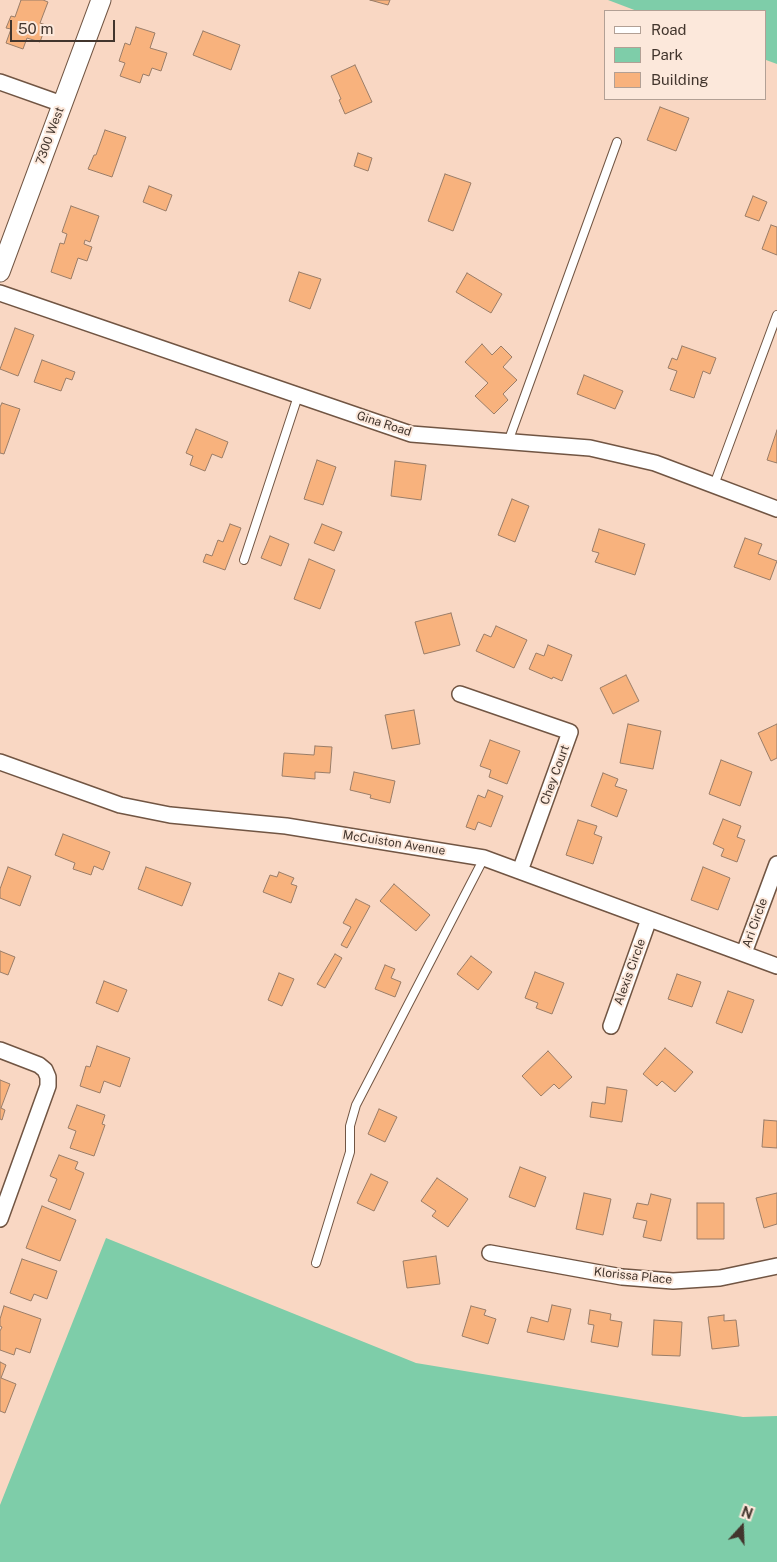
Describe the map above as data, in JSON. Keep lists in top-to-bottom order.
{
  "streets": {
    "street": [
      "7300 West",
      "Gina Road",
      "Chey Court",
      "McCuiston Avenue",
      "Ari Circle",
      "Alexis Circle",
      "Klorissa Place"
    ]
  },
  "crossings": [
    ["Chey Court", "McCuiston Avenue"],
    ["McCuiston Avenue", "Ari Circle"],
    ["McCuiston Avenue", "Alexis Circle"]
  ],
  "legend": ["Road", "Park", "Building"],
  "scale_bar": "50 m",
  "north": "top"
}
